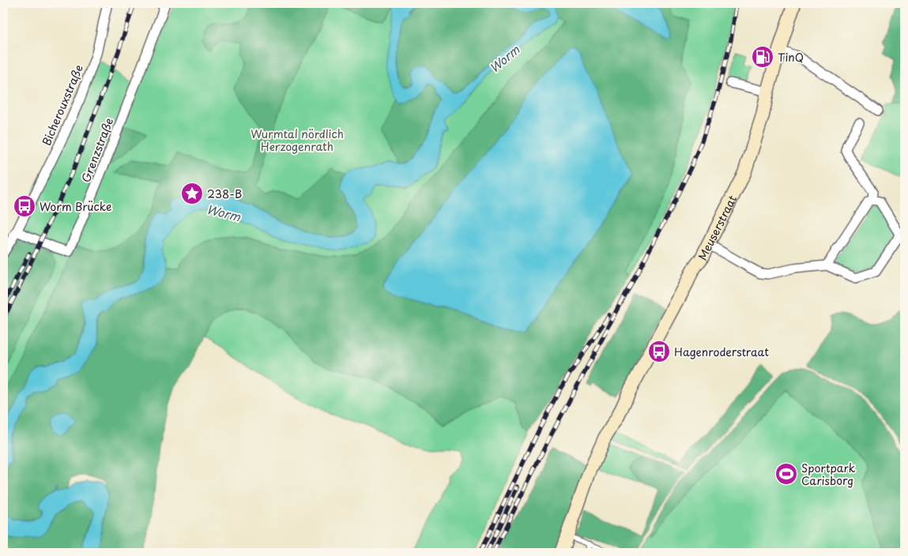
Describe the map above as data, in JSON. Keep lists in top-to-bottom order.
{
  "streets": {
    "street": ["Bicherouxstraße", "Grenzstraße", "Meuserstraat"]
  },
  "crossings": [
    ["Bicherouxstraße", "Grenzstraße"]
  ],
  "water": ["Worm"],
  "parks": ["Wurmtal nördlich Herzogenrath"],
  "places": {
    "fuel station": ["TinQ"],
    "place": ["238-B"],
    "bus stop": ["Worm Brücke", "Hagenroderstraat"],
    "sports": ["Sportpark Carisborg"]
  }
}
